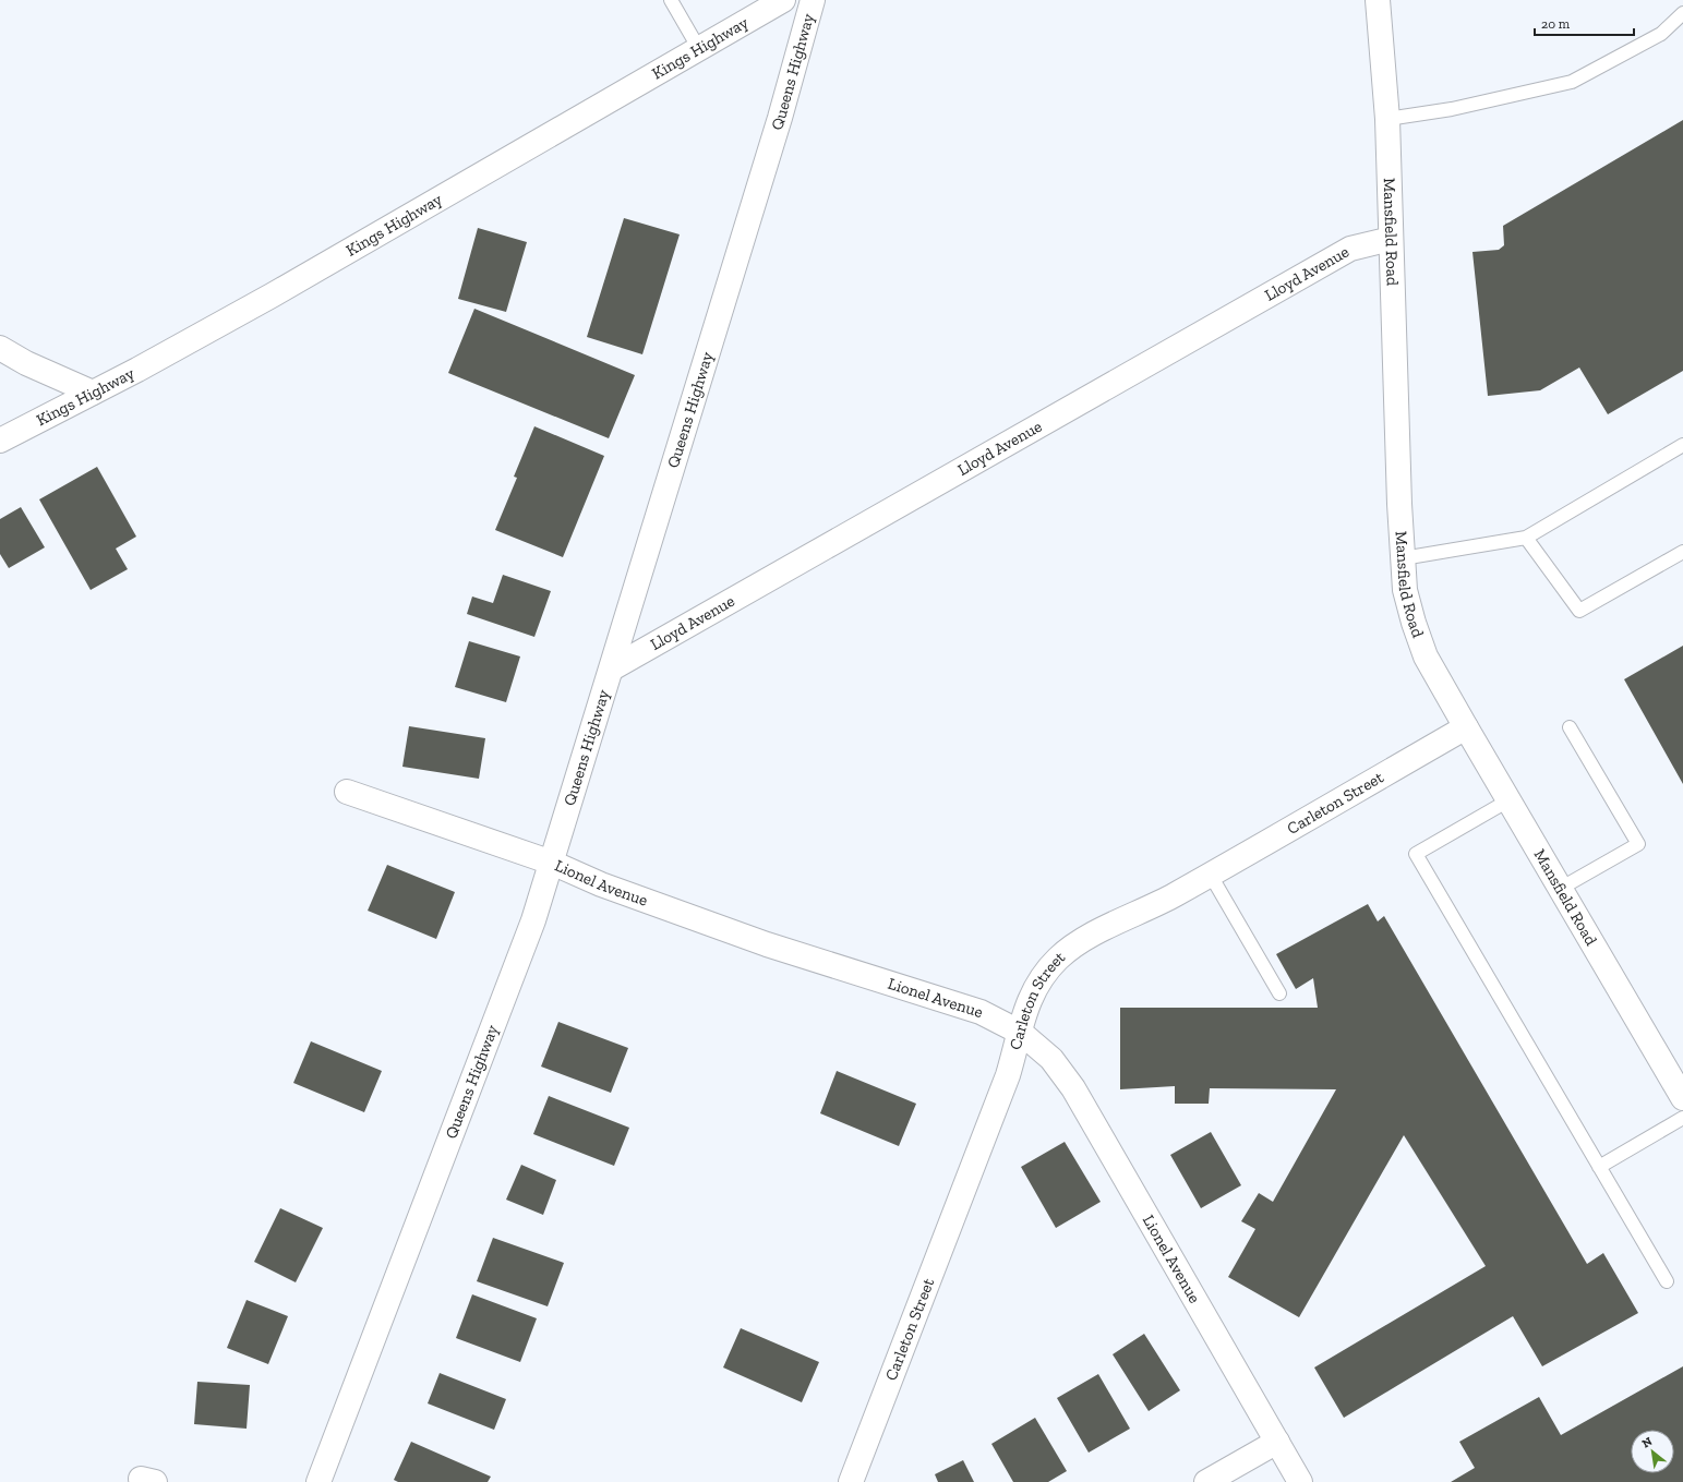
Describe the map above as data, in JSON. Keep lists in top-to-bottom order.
{
  "streets": {
    "street": [
      "Kings Highway",
      "Queens Highway",
      "Mansfield Road",
      "Lloyd Avenue",
      "Carleton Street",
      "Lionel Avenue"
    ]
  },
  "crossings": [
    ["Queens Highway", "Lloyd Avenue"],
    ["Queens Highway", "Lionel Avenue"],
    ["Mansfield Road", "Lloyd Avenue"],
    ["Mansfield Road", "Carleton Street"],
    ["Carleton Street", "Lionel Avenue"]
  ],
  "scale_bar": "20 m",
  "north": "top left"
}
